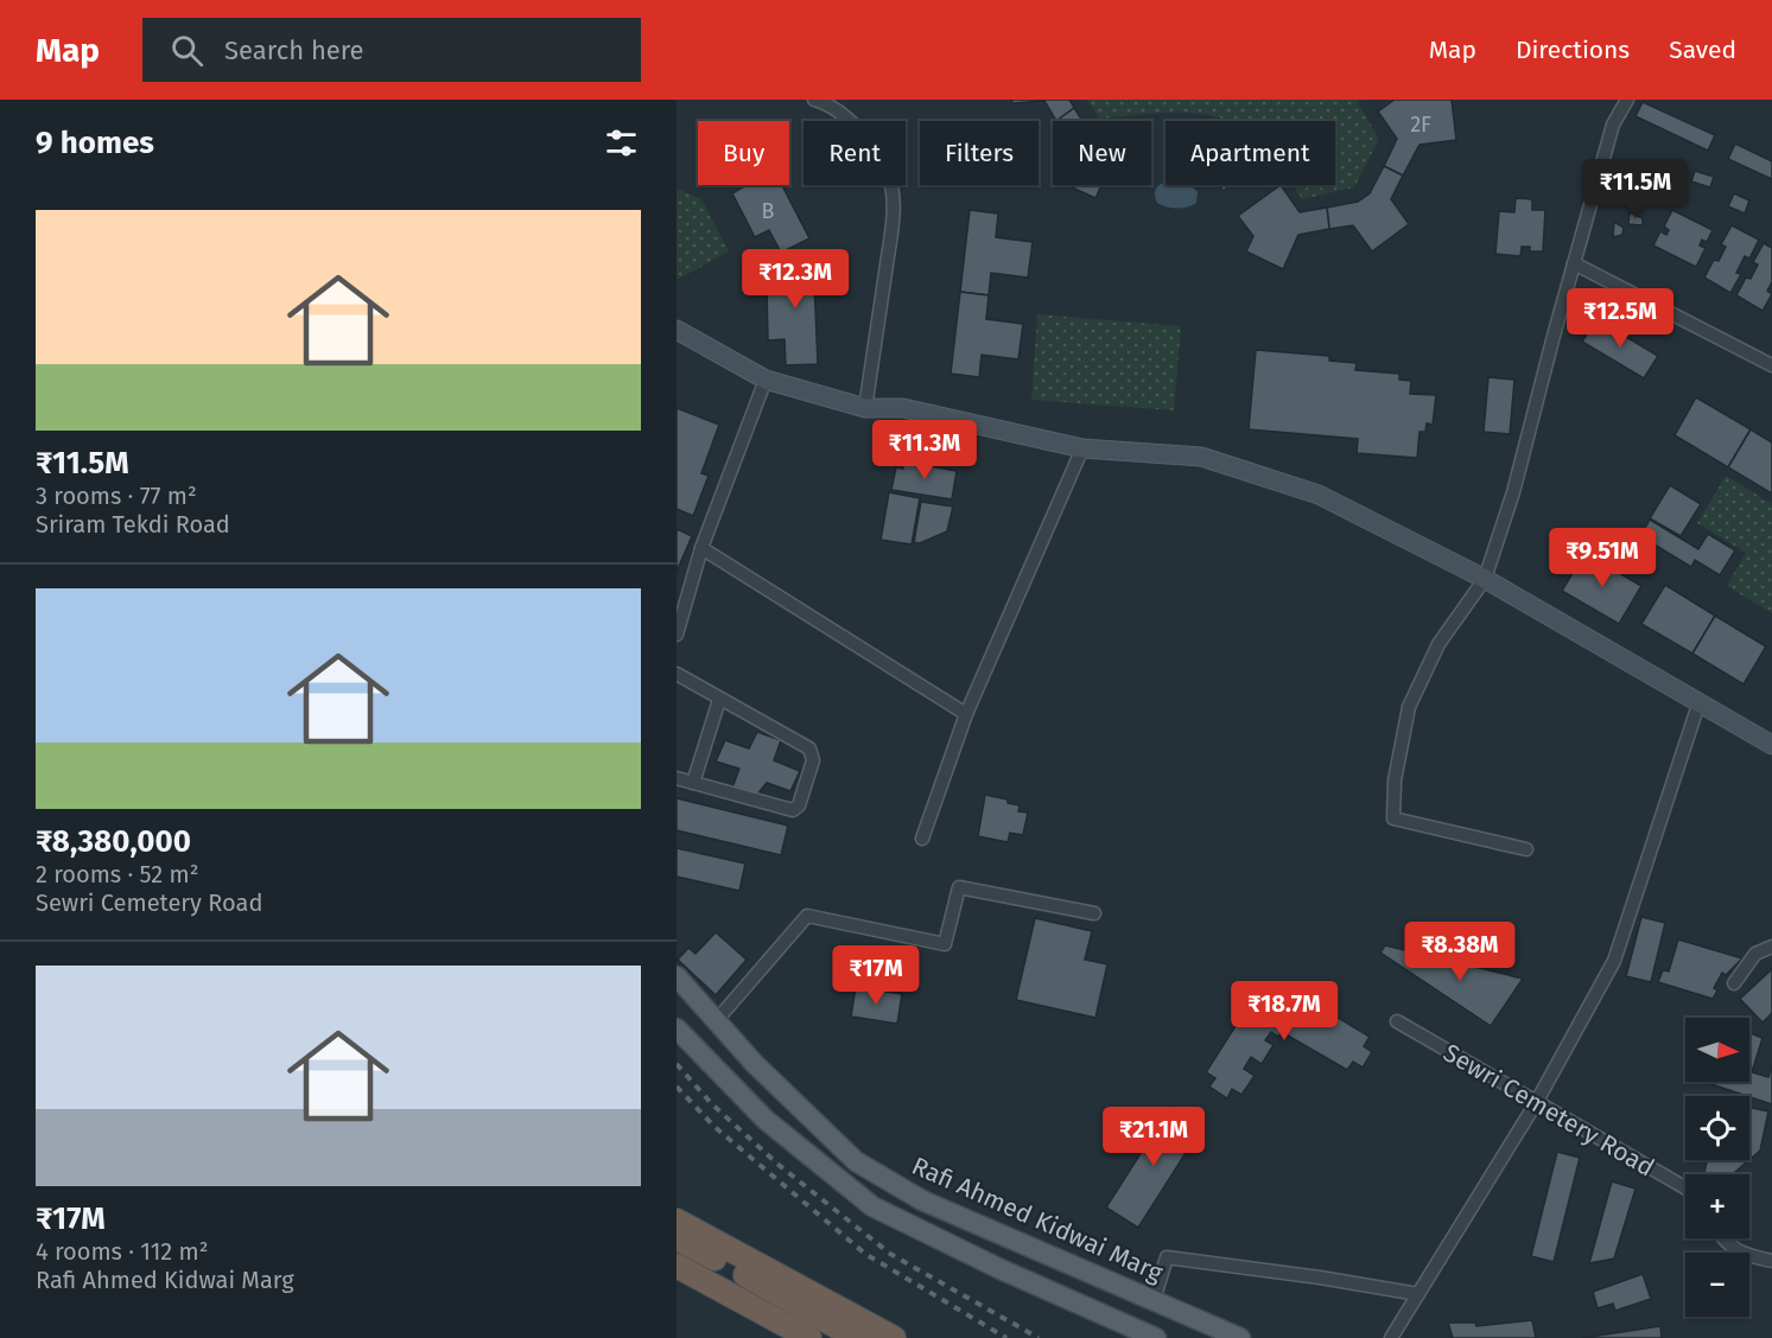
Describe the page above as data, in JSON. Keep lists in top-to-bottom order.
{
  "streets": {
    "main road": ["Rafi Ahmed Kidwai Marg"],
    "street": ["Sewri Cemetery Road"]
  },
  "house_numbers": ["2F", "B"],
  "north": "right",
  "page": {
    "header": "Map",
    "search": "Search here",
    "nav": ["Map", "Directions", "Saved"],
    "heading": "9 homes",
    "chip": [
      "Buy",
      "Rent",
      "Filters",
      "New",
      "Apartment"
    ],
    "price": [
      "₹11.5M",
      "₹12.3M",
      "₹12.5M",
      "₹11.3M",
      "₹9.51M",
      "₹8.38M",
      "₹17M",
      "₹18.7M",
      "₹21.1M"
    ],
    "list": [
      {
        "name": "₹11.5M",
        "note": "3 rooms · 77 m² · Sriram Tekdi Road"
      },
      {
        "name": "₹8,380,000",
        "note": "2 rooms · 52 m² · Sewri Cemetery Road"
      },
      {
        "name": "₹17M",
        "note": "4 rooms · 112 m² · Rafi Ahmed Kidwai Marg"
      }
    ],
    "map_buttons": ["+", "−"]
  }
}
